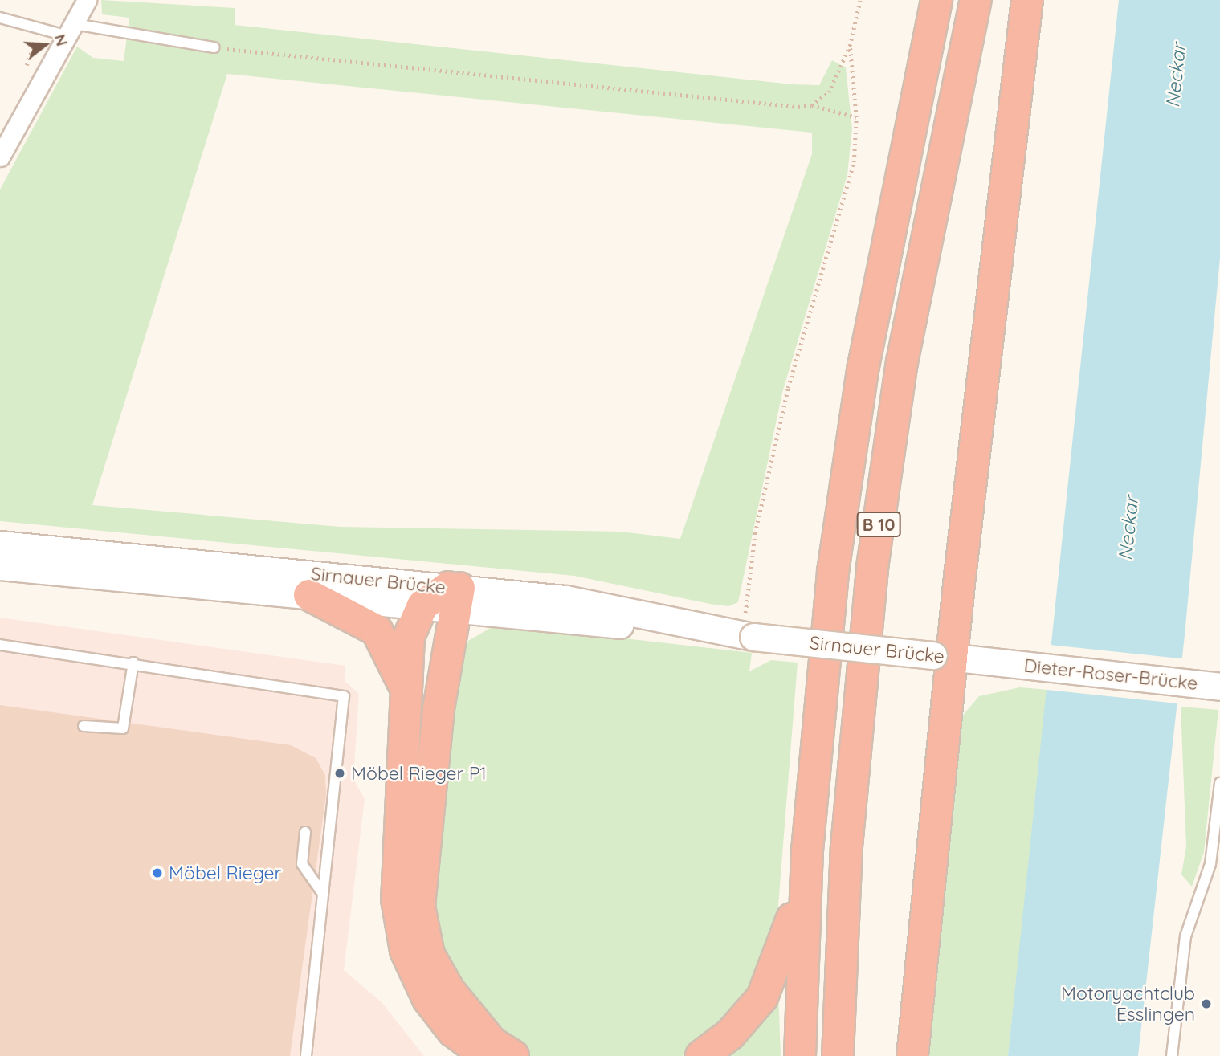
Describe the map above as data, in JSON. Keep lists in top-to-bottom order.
{
  "streets": {
    "highway": ["B 10"],
    "main road": ["Sirnauer Brücke", "Dieter-Roser-Brücke"]
  },
  "crossings": [
    ["Sirnauer Brücke", "Dieter-Roser-Brücke"]
  ],
  "water": ["Neckar"],
  "places": ["Möbel Rieger P1", "Möbel Rieger", "Motoryachtclub Esslingen"],
  "north": "right"
}
